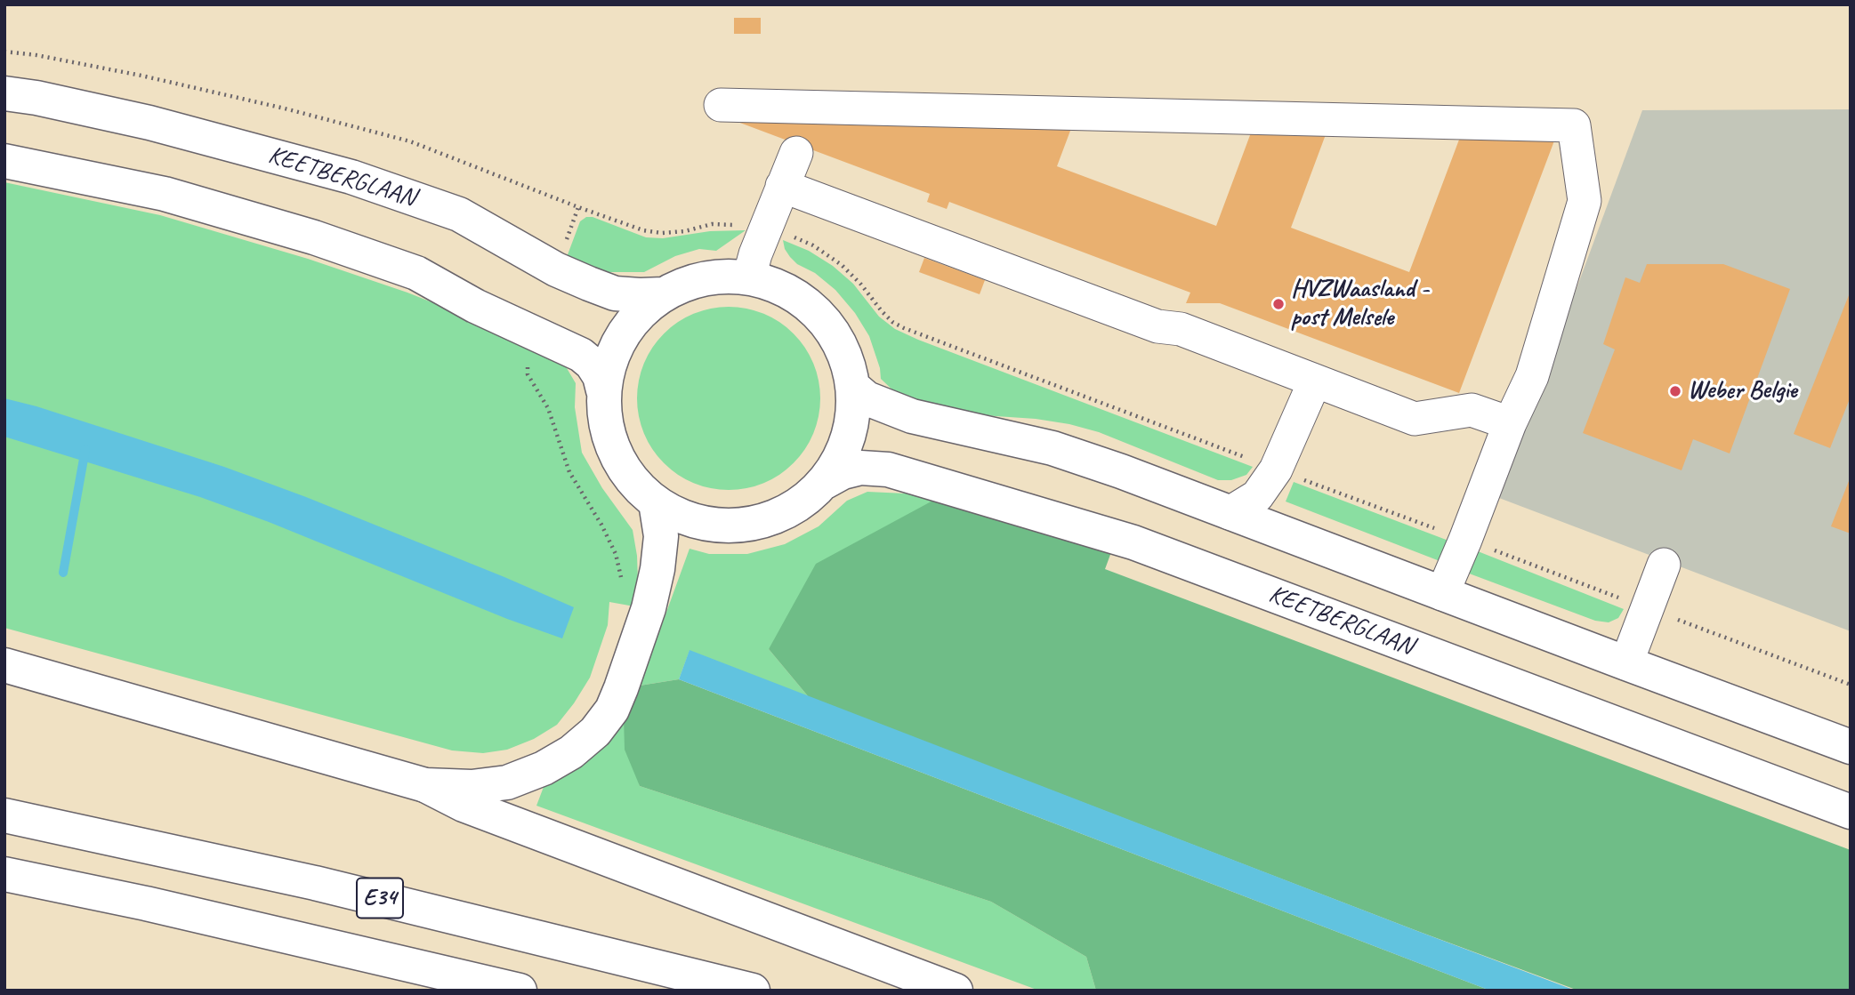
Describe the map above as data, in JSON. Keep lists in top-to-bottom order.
{
  "streets": {
    "main road": ["KEETBERGLAAN", "E34"]
  },
  "places": ["HVZWaasland - post Melsele", "Weber Belgie"]
}
